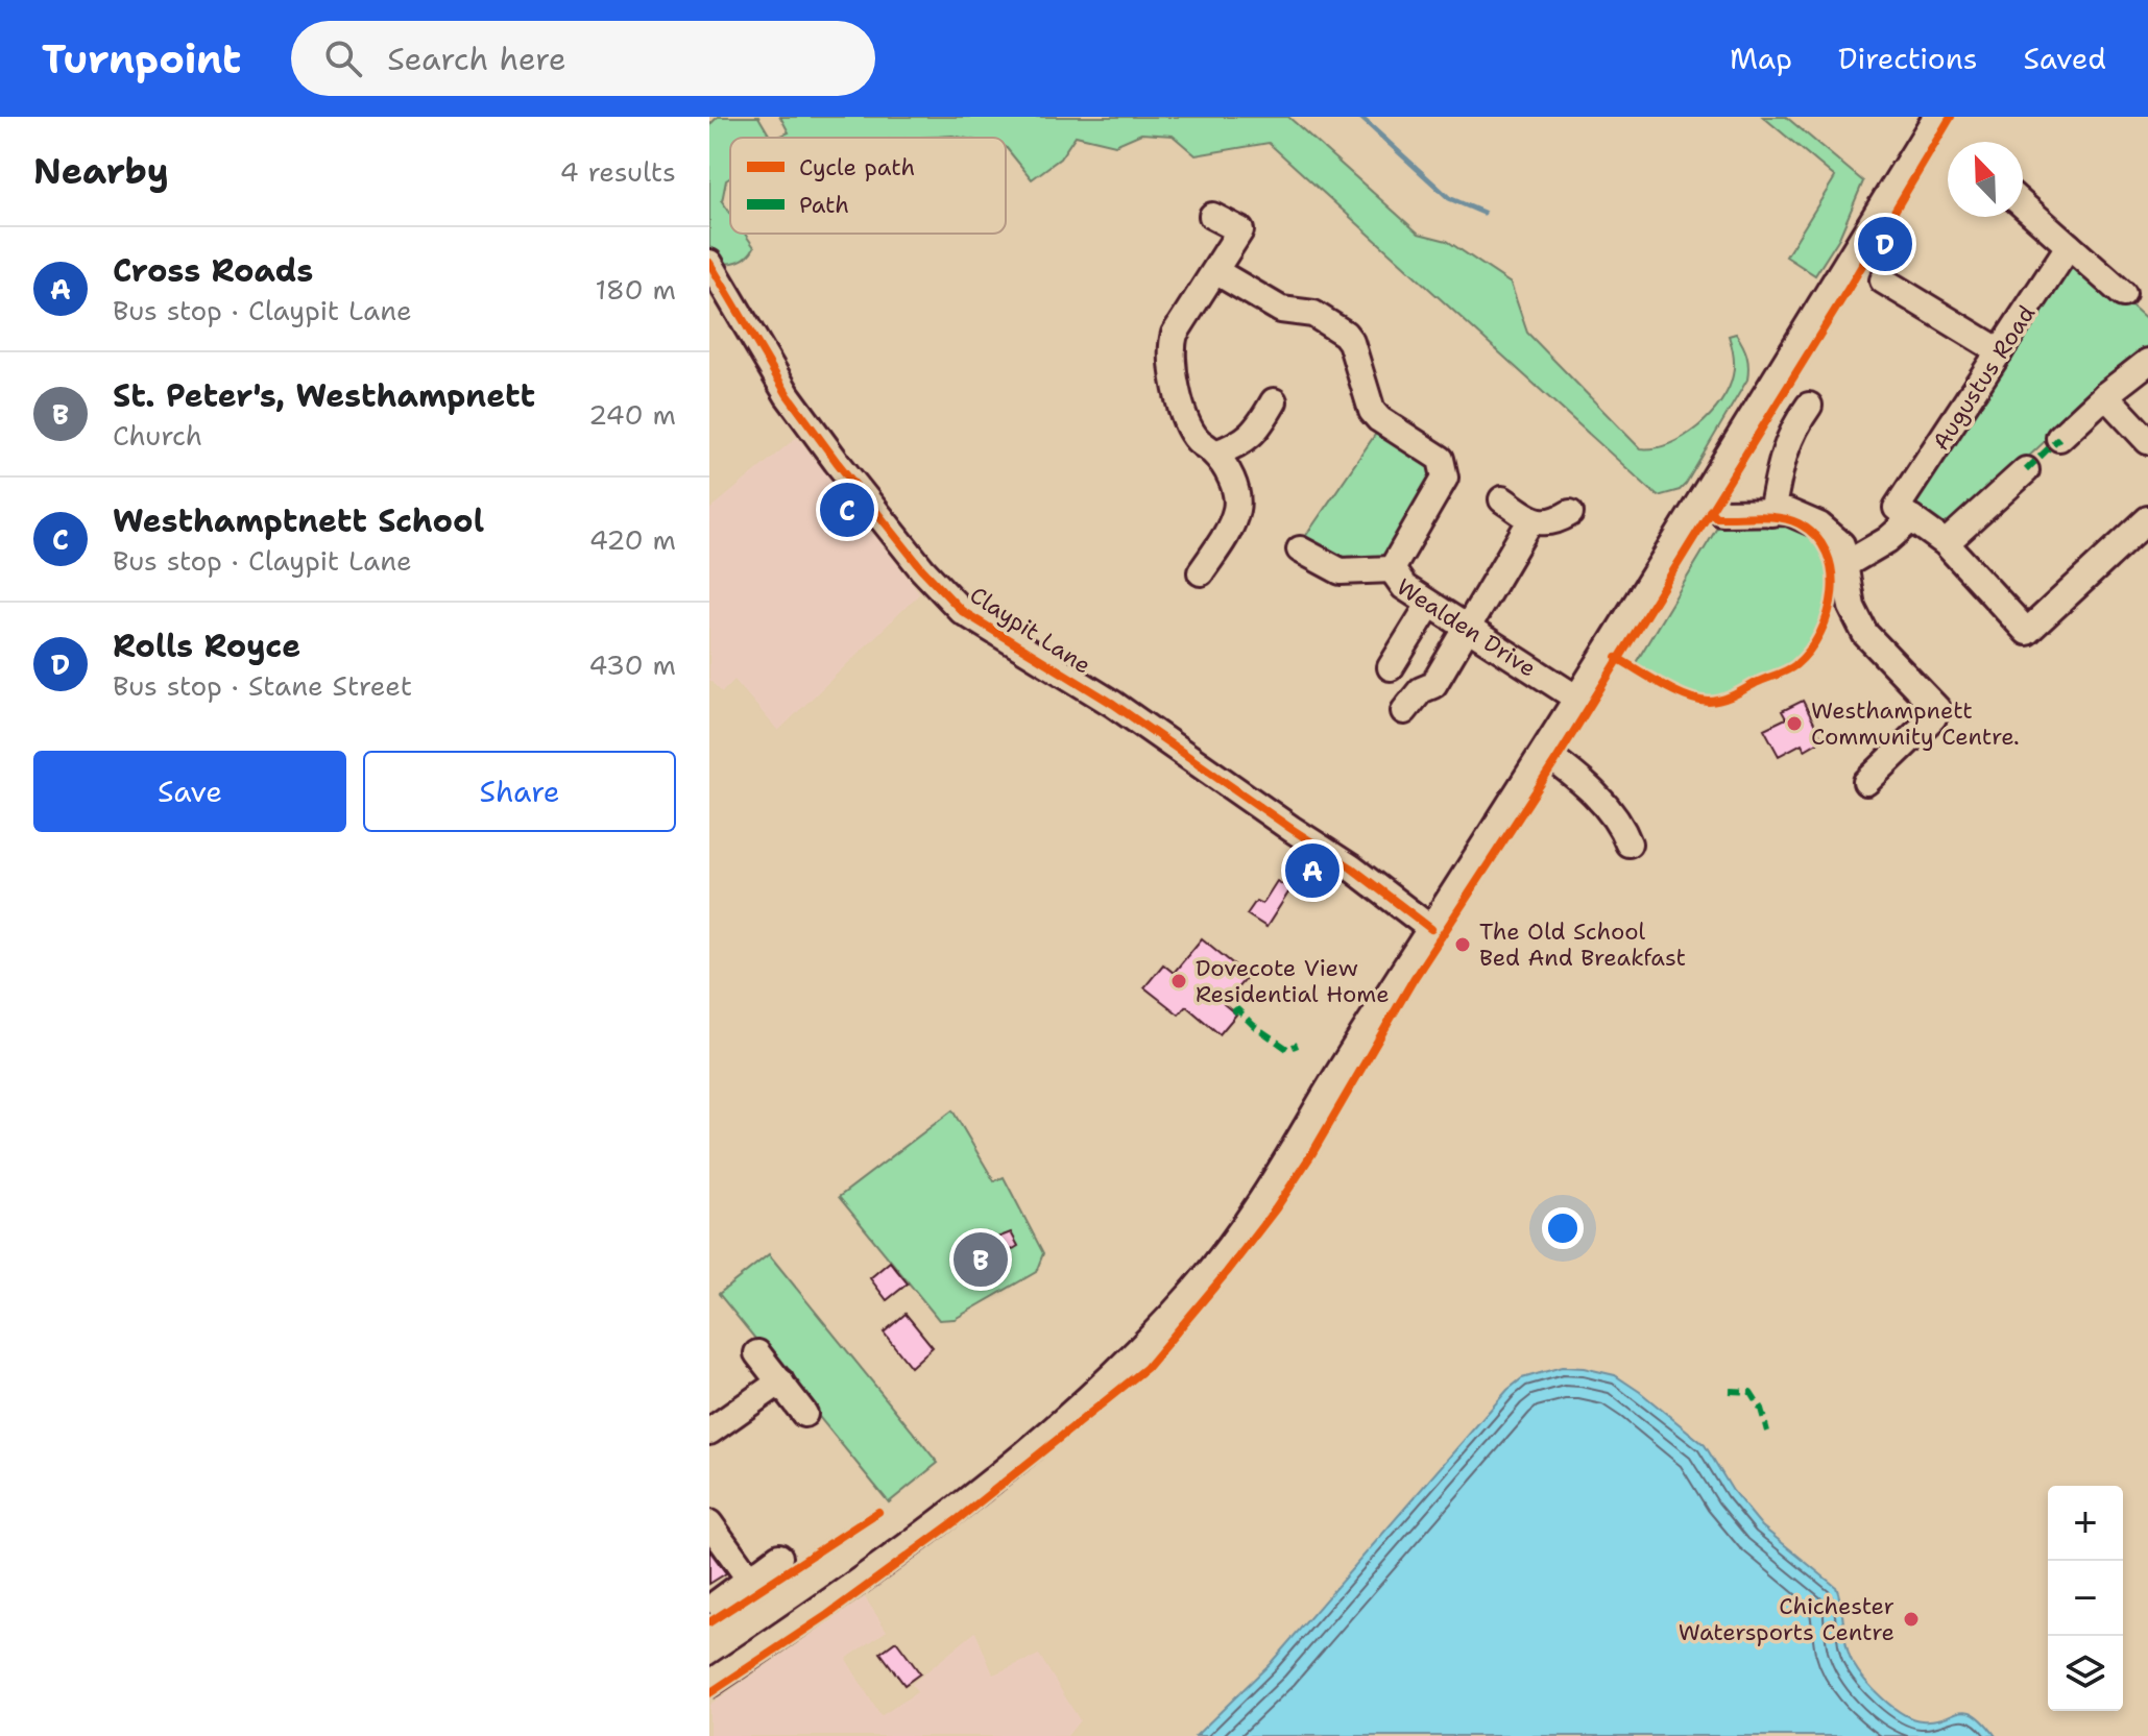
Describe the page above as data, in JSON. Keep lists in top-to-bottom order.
{
  "streets": {
    "street": ["Augustus Road", "Wealden Drive", "Claypit Lane"]
  },
  "places": [
    "Westhampnett Community Centre.",
    "The Old School Bed And Breakfast",
    "Dovecote View Residential Home",
    "Chichester Watersports Centre"
  ],
  "legend": ["Cycle path", "Path"],
  "north": "top left",
  "page": {
    "header": "Turnpoint",
    "search": "Search here",
    "nav": ["Map", "Directions", "Saved"],
    "heading": ["Nearby", "4 results"],
    "pins": [
      "D",
      "C",
      "A",
      "B"
    ],
    "list": [
      {
        "mark": "A",
        "name": "Cross Roads",
        "note": "Bus stop · Claypit Lane",
        "value": "180 m"
      },
      {
        "mark": "B",
        "name": "St. Peter's, Westhampnett",
        "note": "Church",
        "value": "240 m"
      },
      {
        "mark": "C",
        "name": "Westhamptnett School",
        "note": "Bus stop · Claypit Lane",
        "value": "420 m"
      },
      {
        "mark": "D",
        "name": "Rolls Royce",
        "note": "Bus stop · Stane Street",
        "value": "430 m"
      }
    ],
    "buttons": ["Save", "Share"],
    "map_buttons": ["+", "−"]
  }
}
